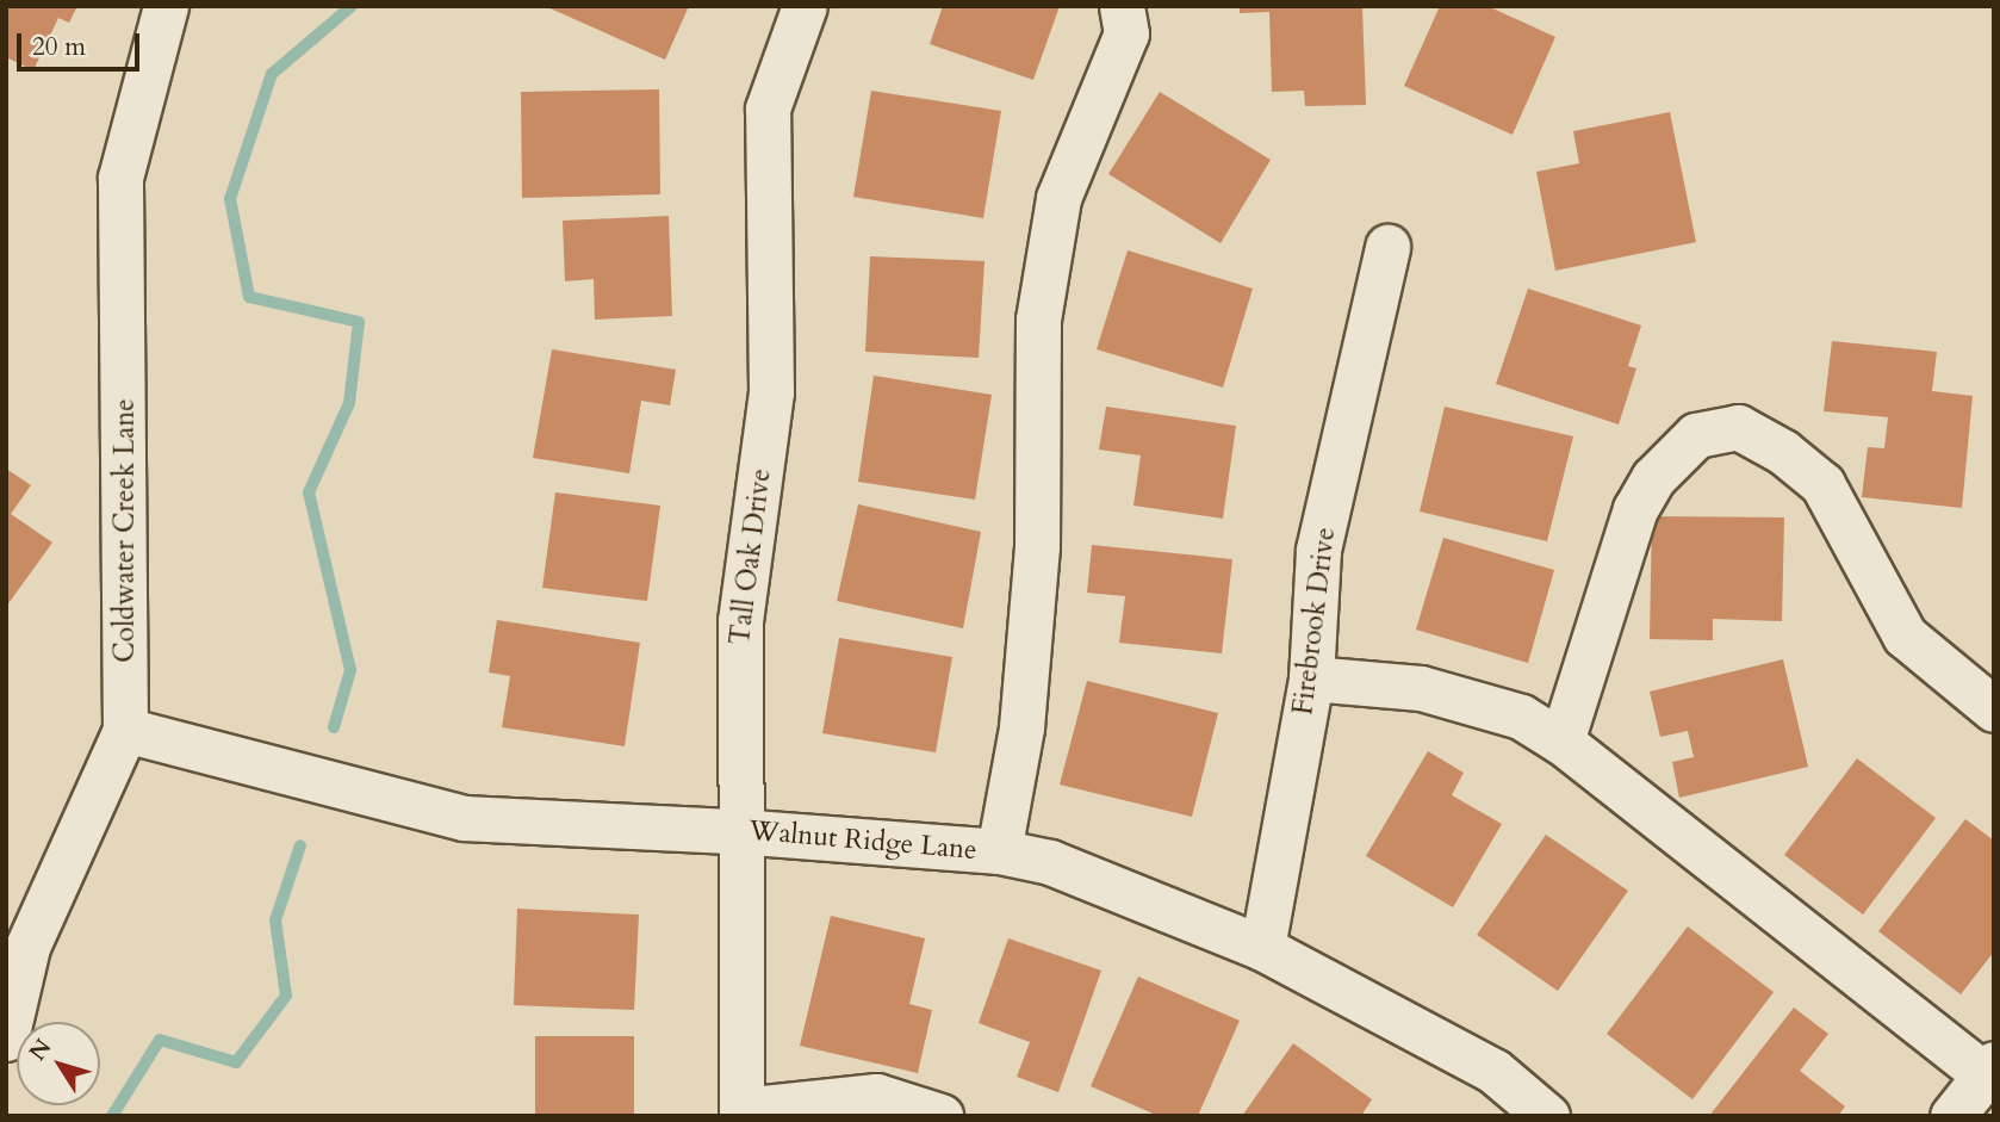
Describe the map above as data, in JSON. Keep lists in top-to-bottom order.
{
  "streets": {
    "street": [
      "Coldwater Creek Lane",
      "Tall Oak Drive",
      "Firebrook Drive",
      "Walnut Ridge Lane"
    ]
  },
  "crossings": [
    ["Coldwater Creek Lane", "Walnut Ridge Lane"],
    ["Tall Oak Drive", "Walnut Ridge Lane"],
    ["Firebrook Drive", "Walnut Ridge Lane"]
  ],
  "scale_bar": "20 m",
  "north": "top left"
}
